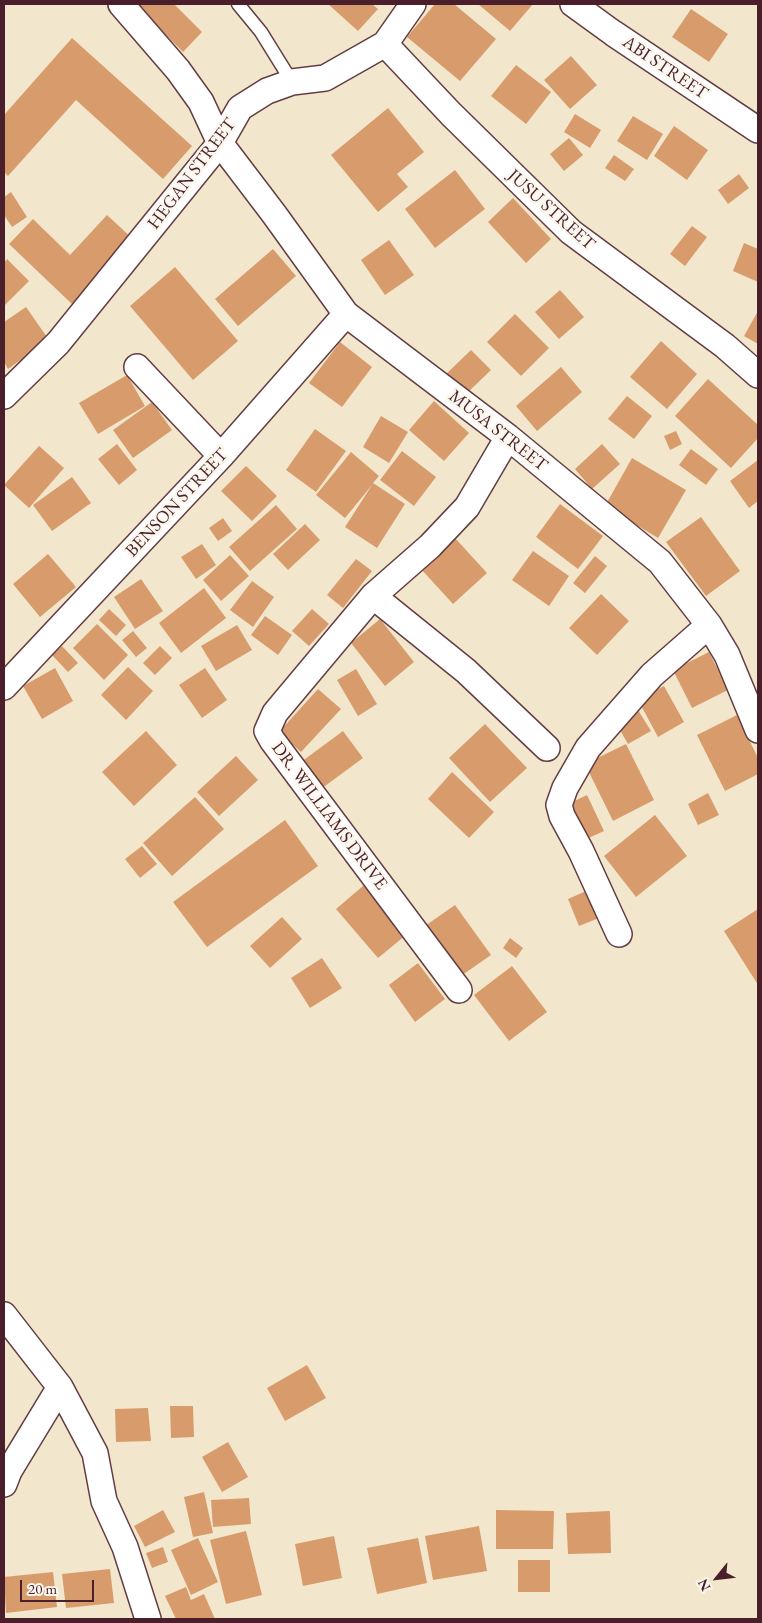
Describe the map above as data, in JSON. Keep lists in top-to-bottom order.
{
  "streets": {
    "street": [
      "ABI STREET",
      "HEGAN STREET",
      "JUSU STREET",
      "MUSA STREET",
      "BENSON STREET",
      "DR. WILLIAMS DRIVE"
    ]
  },
  "crossings": [
    ["HEGAN STREET", "JUSU STREET"],
    ["HEGAN STREET", "MUSA STREET"],
    ["MUSA STREET", "BENSON STREET"],
    ["MUSA STREET", "DR. WILLIAMS DRIVE"]
  ],
  "scale_bar": "20 m",
  "north": "bottom left"
}
